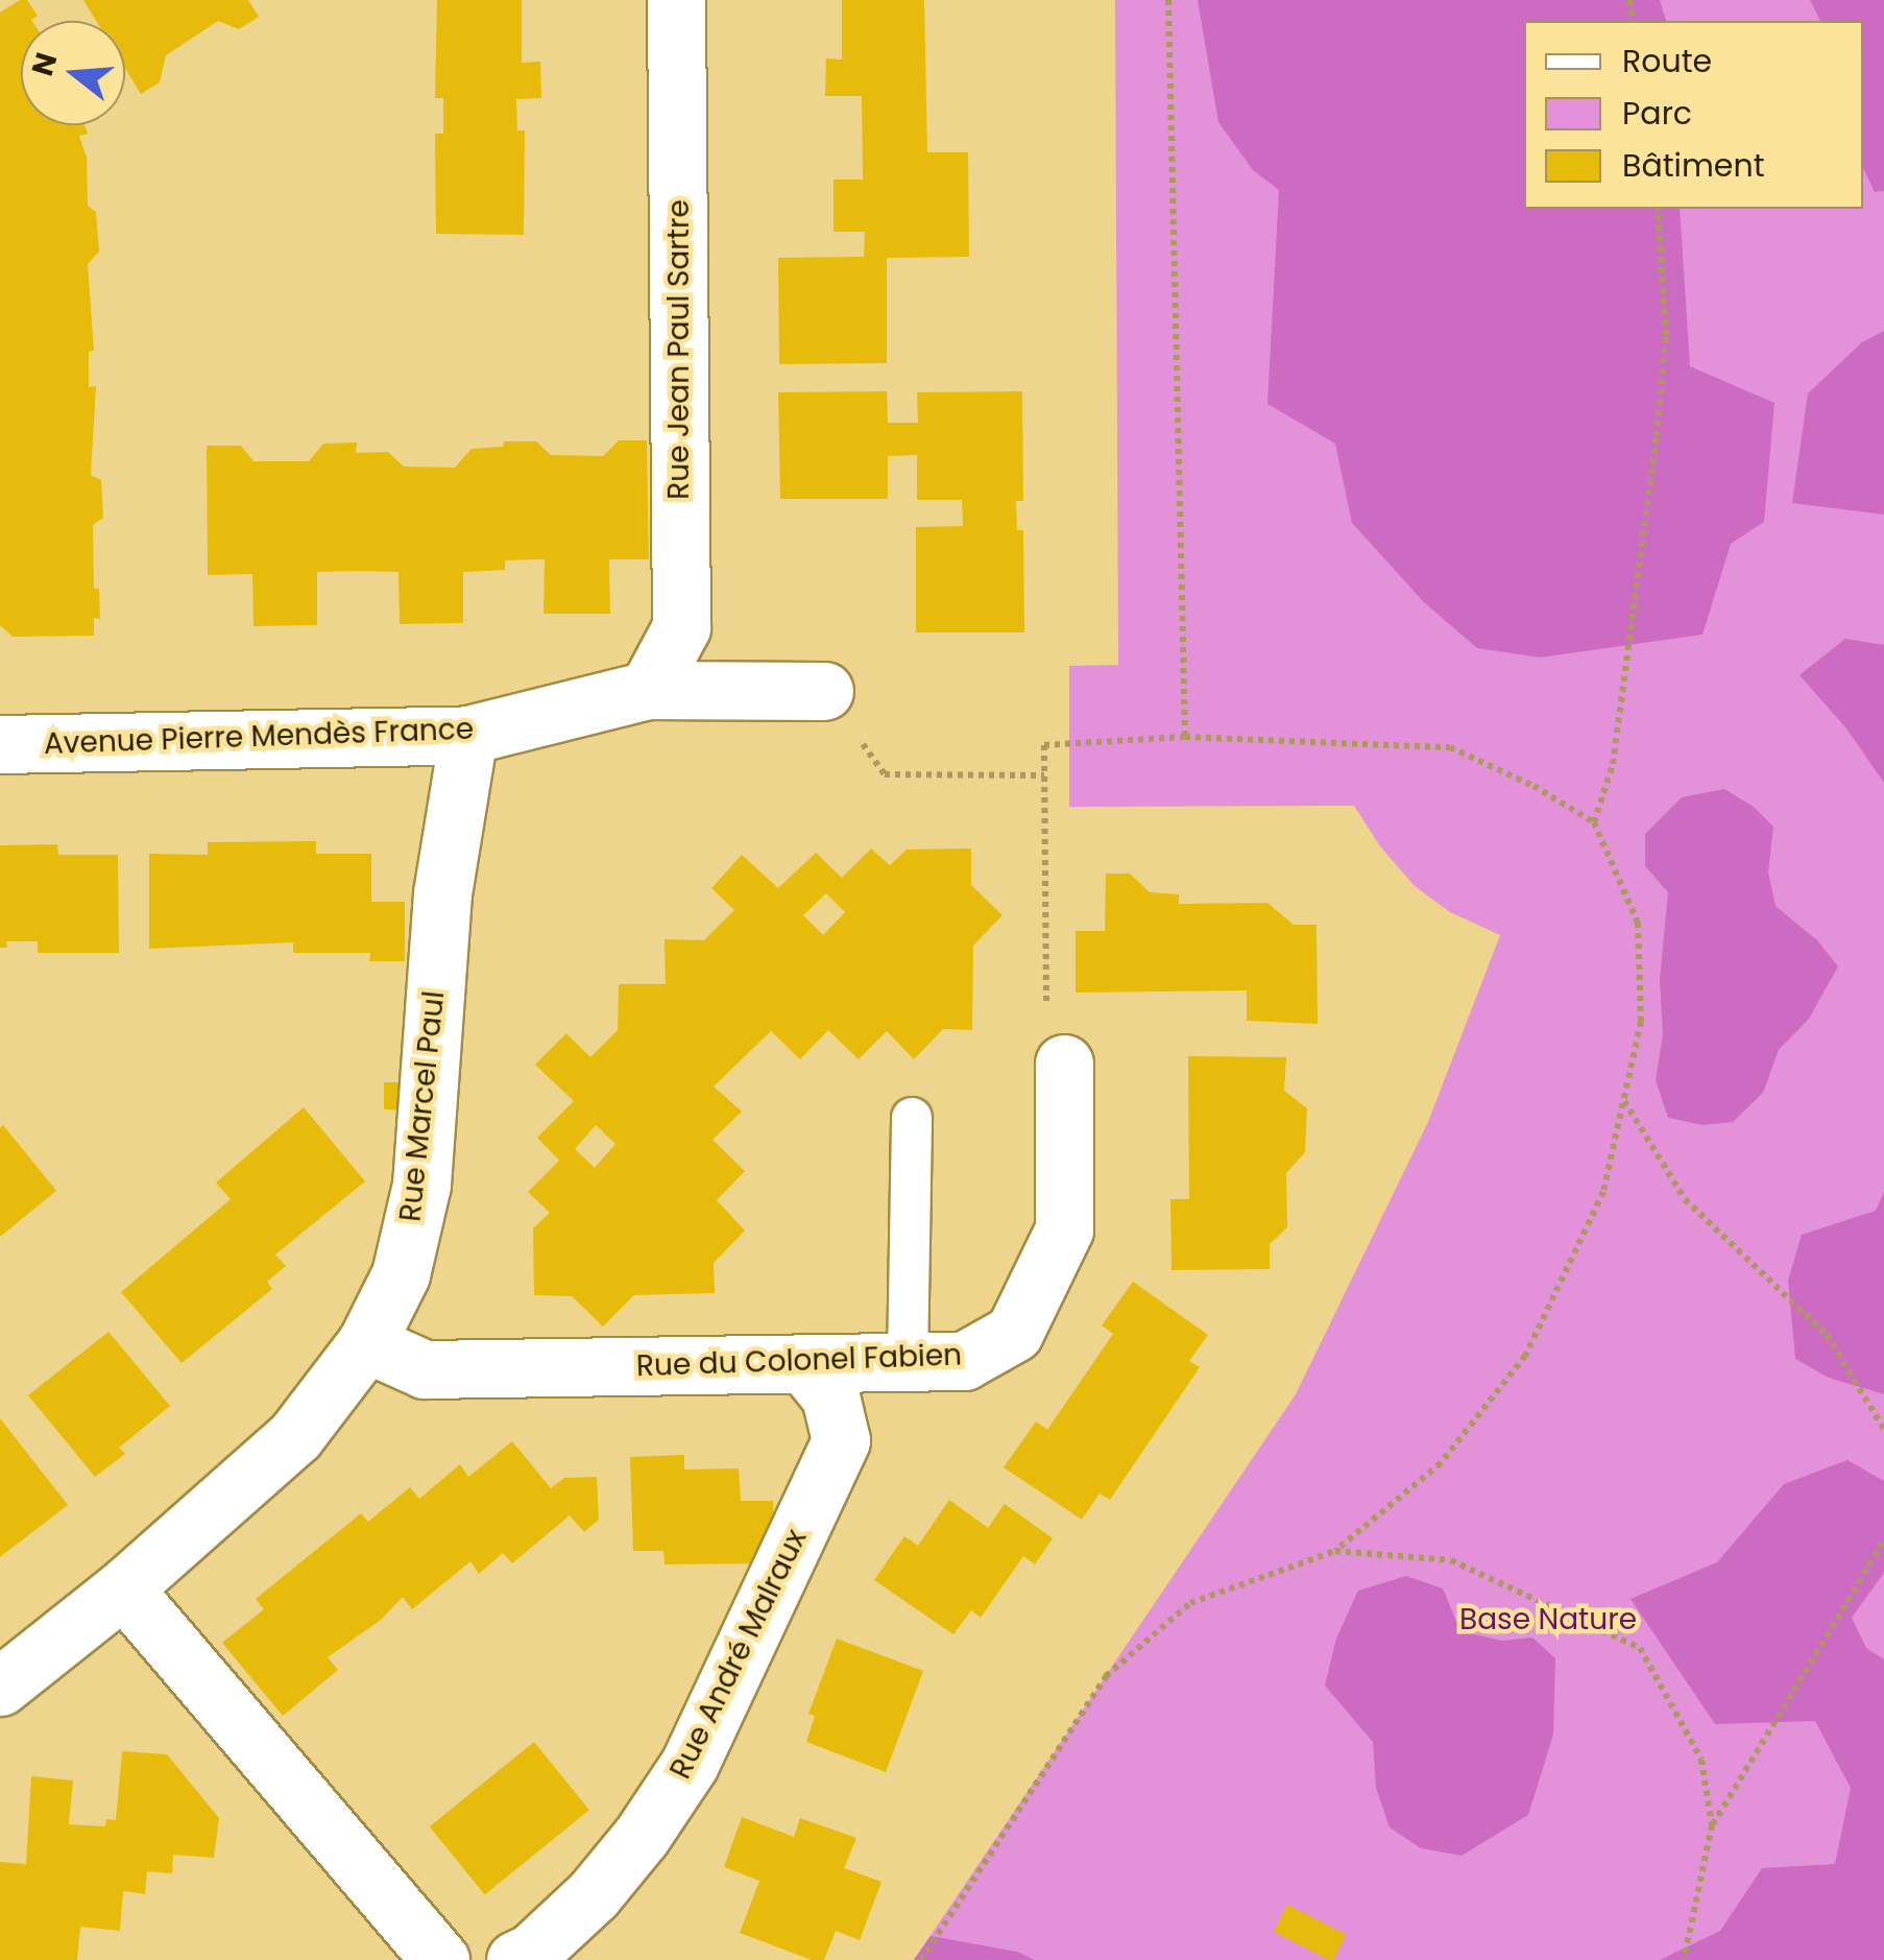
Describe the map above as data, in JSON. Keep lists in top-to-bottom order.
{
  "streets": {
    "street": [
      "Rue Jean Paul Sartre",
      "Avenue Pierre Mendès France",
      "Rue Marcel Paul",
      "Rue du Colonel Fabien",
      "Rue André Malraux"
    ]
  },
  "crossings": [
    ["Rue Jean Paul Sartre", "Avenue Pierre Mendès France"],
    ["Avenue Pierre Mendès France", "Rue Marcel Paul"],
    ["Rue Marcel Paul", "Rue du Colonel Fabien"],
    ["Rue du Colonel Fabien", "Rue André Malraux"]
  ],
  "parks": ["Base Nature"],
  "legend": ["Route", "Parc", "Bâtiment"],
  "north": "left"
}
